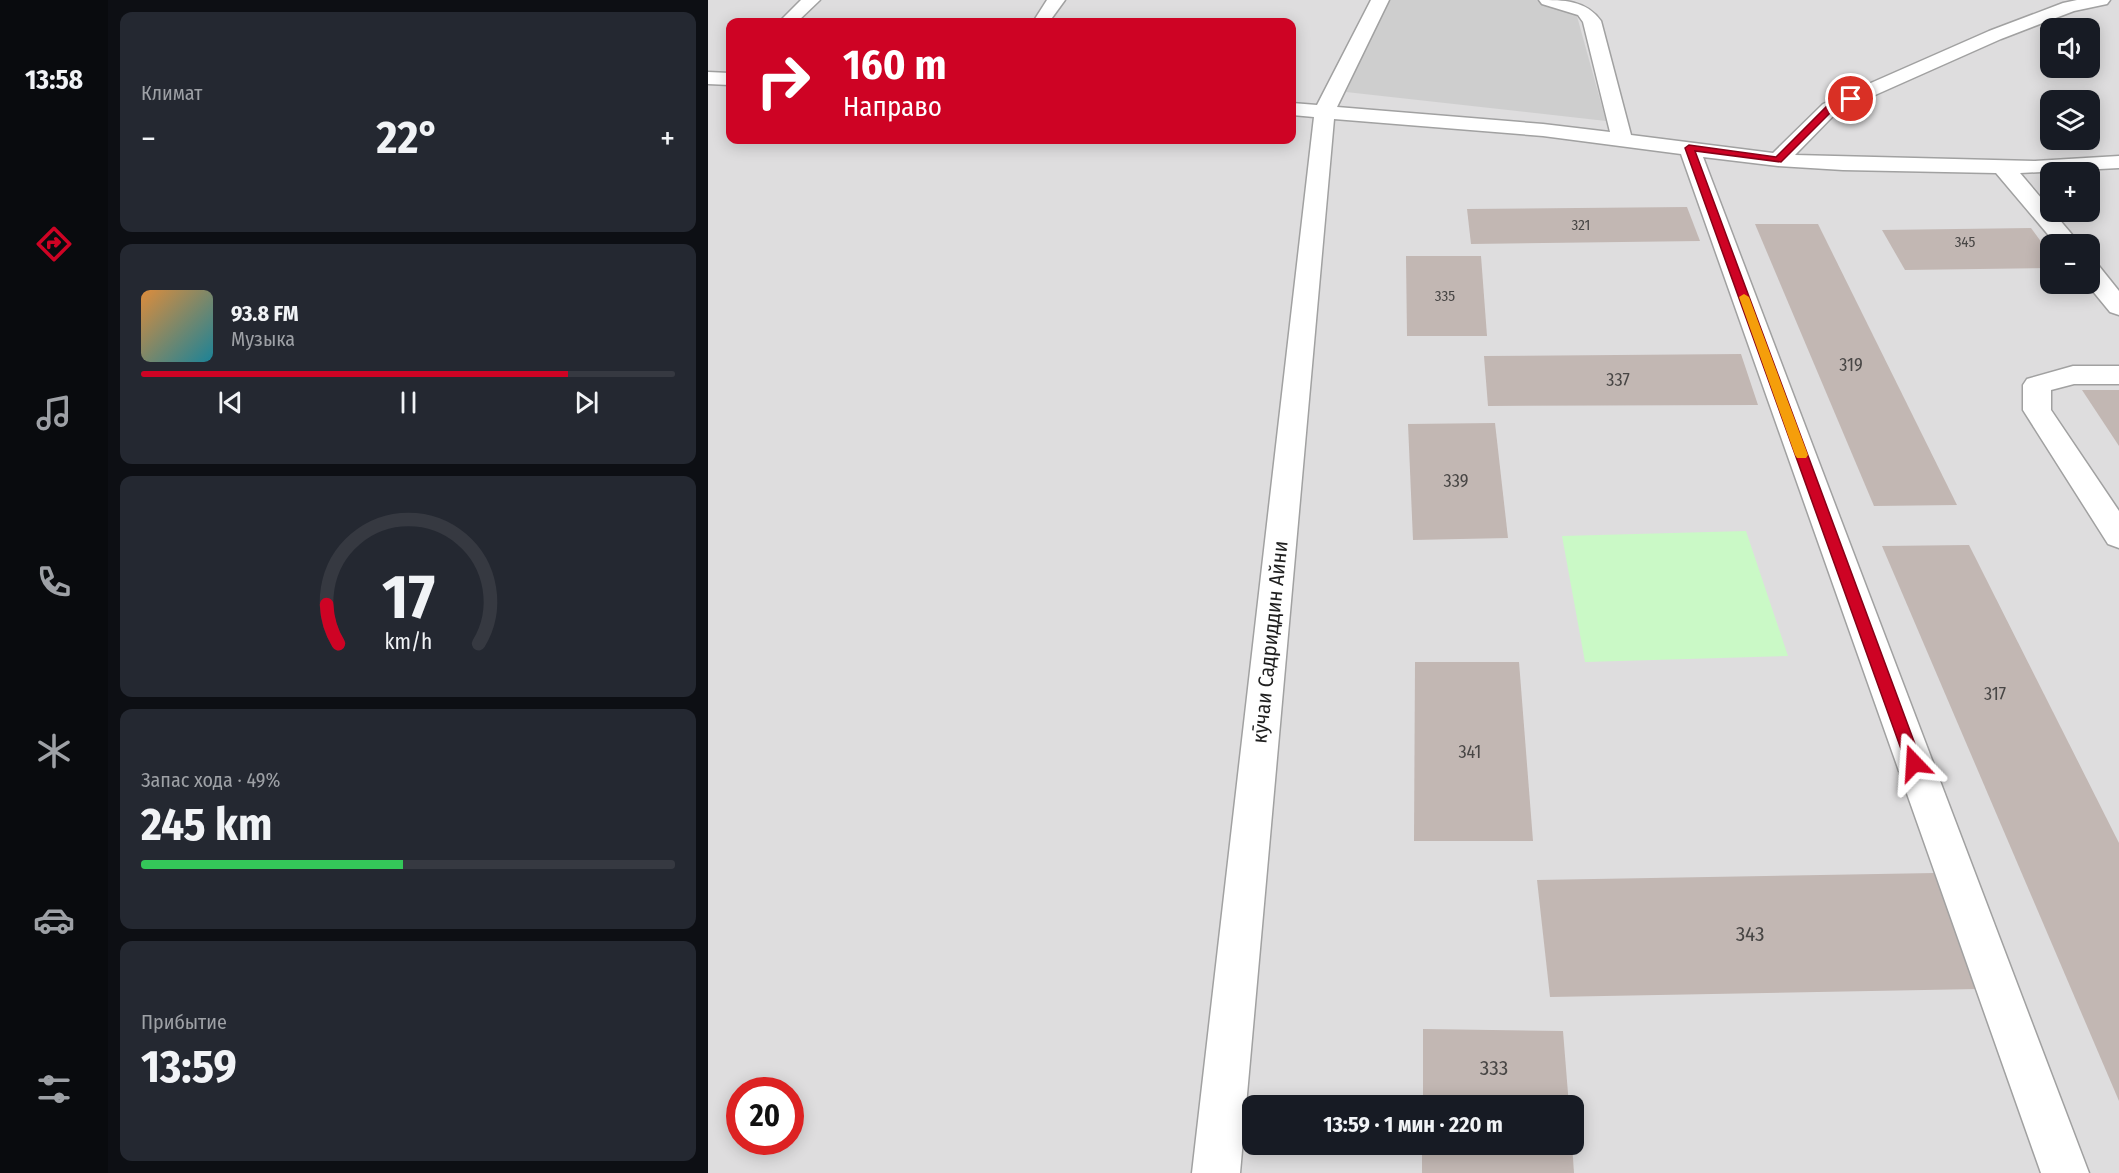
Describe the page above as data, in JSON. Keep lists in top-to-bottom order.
{
  "streets": {
    "street": ["кӯчаи Садриддин Айни"]
  },
  "house_numbers": [
    "321",
    "345",
    "335",
    "319",
    "337",
    "339",
    "317",
    "341",
    "343",
    "333"
  ],
  "page": {
    "tabs": "13:58",
    "tile": [
      "Климат",
      ["Запас хода · 49%", "245 km"],
      ["Прибытие", "13:59"]
    ],
    "map_buttons": ["+", "−"],
    "turn": ["160 m", "Направо"],
    "heat": ["−", "22°", "+"],
    "song": ["93.8 FM", "Музыка"],
    "limit": "20",
    "trip": "13:59 · 1 мин · 220 m",
    "gauge": ["17", "km/h"]
  }
}
